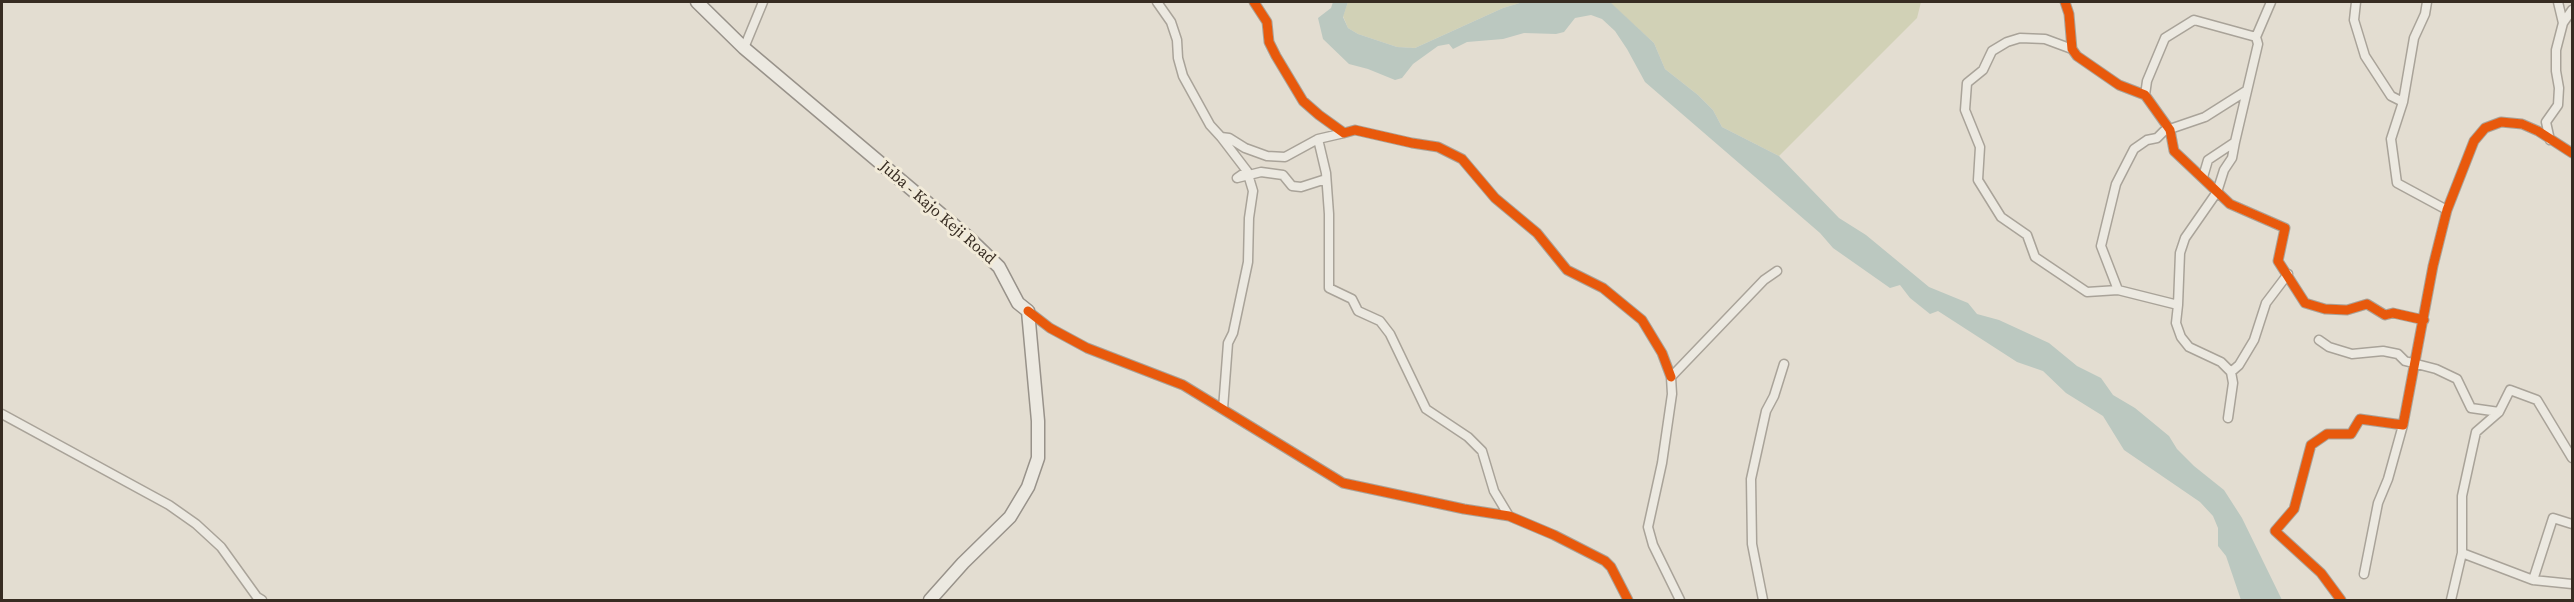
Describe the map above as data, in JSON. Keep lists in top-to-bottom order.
{
  "streets": {
    "main road": ["Juba - Kajo Keji Road"]
  }
}
